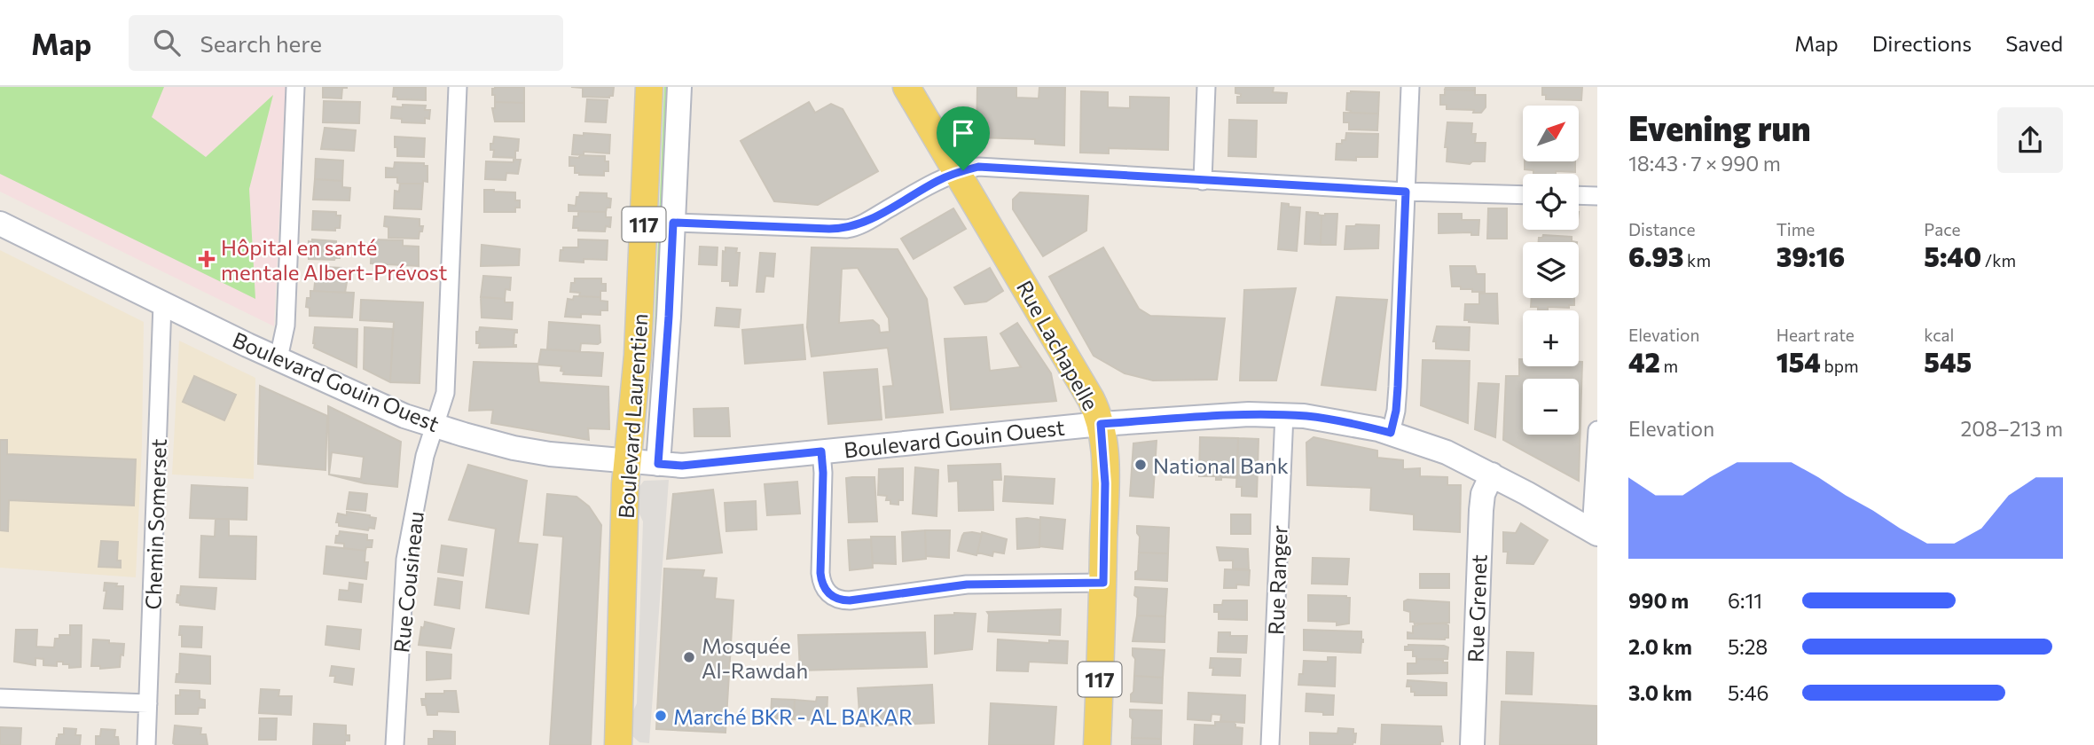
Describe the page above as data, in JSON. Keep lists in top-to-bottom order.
{
  "streets": {
    "main road": ["117", "Rue Lachapelle", "Boulevard Laurentien"],
    "street": [
      "Boulevard Gouin Ouest",
      "Chemin Somerset",
      "Rue Ranger",
      "Rue Cousineau",
      "Rue Grenet"
    ]
  },
  "crossings": [
    ["Rue Lachapelle", "Boulevard Gouin Ouest"],
    ["Boulevard Gouin Ouest", "Boulevard Laurentien"],
    ["Boulevard Gouin Ouest", "Chemin Somerset"],
    ["Boulevard Gouin Ouest", "Rue Ranger"],
    ["Boulevard Gouin Ouest", "Rue Cousineau"],
    ["Boulevard Gouin Ouest", "Rue Grenet"]
  ],
  "places": {
    "health": ["Hôpital en santé mentale Albert-Prévost"],
    "other": ["National Bank", "Mosquée Al-Rawdah", "Marché BKR - AL BAKAR"]
  },
  "north": "top right",
  "page": {
    "header": "Map",
    "search": "Search here",
    "nav": ["Map", "Directions", "Saved"],
    "heading": ["Evening run", "18:43 · 7 × 990 m"],
    "map_buttons": ["+", "−"],
    "stats": [
      ["Distance", "6.93 km"],
      ["Time", "39:16"],
      ["Pace", "5:40 /km"],
      ["Elevation", "42 m"],
      ["Heart rate", "154 bpm"],
      ["kcal", "545"]
    ],
    "chart": ["Elevation", "208–213 m"],
    "list": [
      {
        "name": "990 m",
        "note": "6:11"
      },
      {
        "name": "2.0 km",
        "note": "5:28"
      },
      {
        "name": "3.0 km",
        "note": "5:46"
      }
    ]
  }
}
